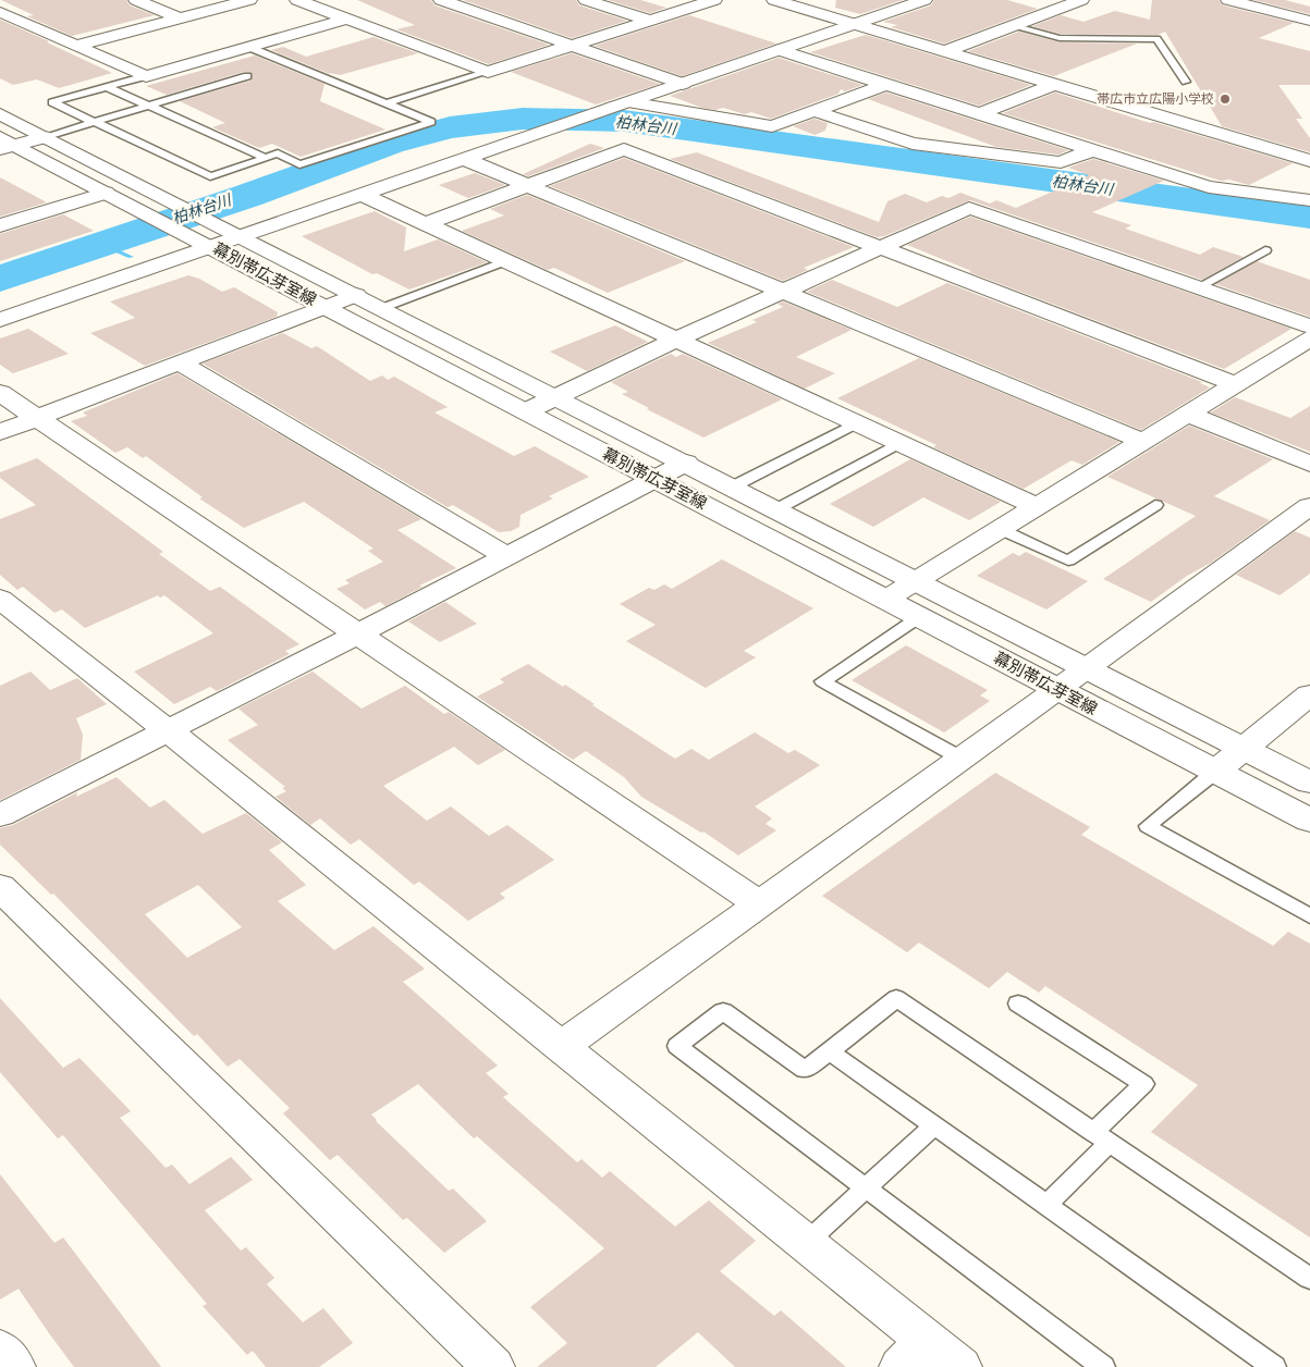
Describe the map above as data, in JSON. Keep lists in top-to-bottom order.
{
  "streets": {
    "street": ["幕別帯広芽室線"]
  },
  "water": ["柏林台川"],
  "places": ["帯広市立広陽小学校"]
}
